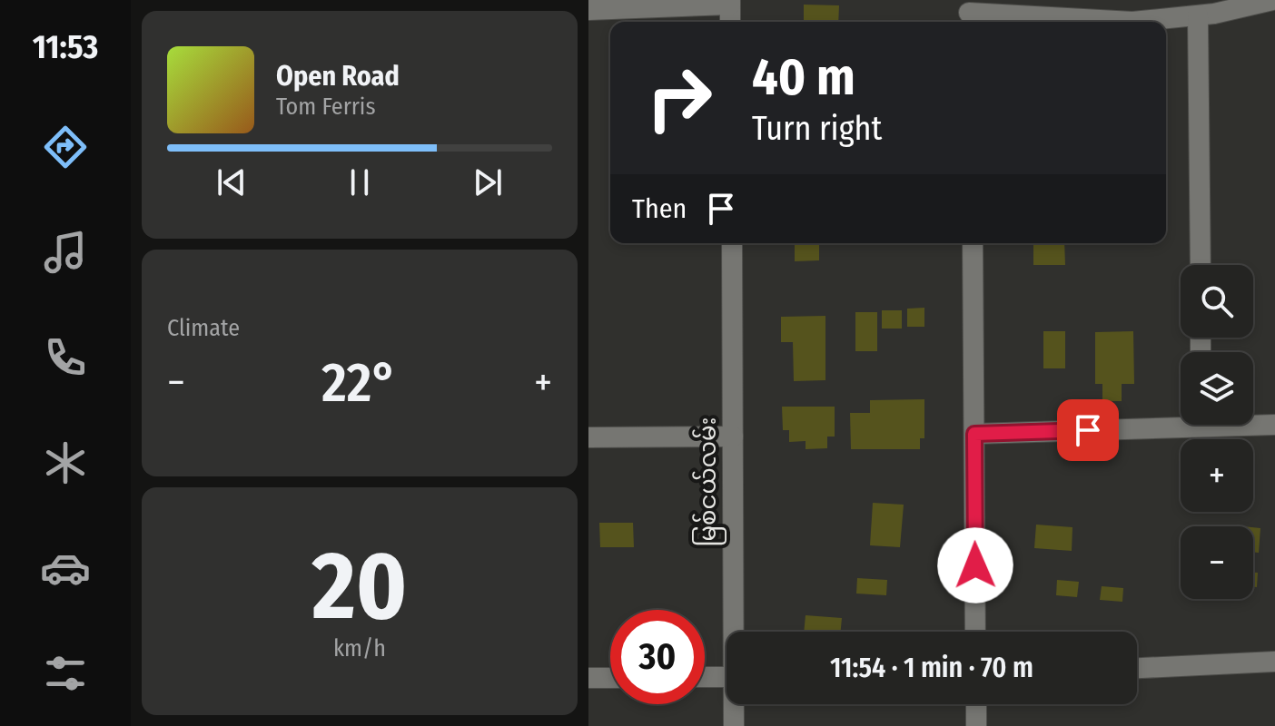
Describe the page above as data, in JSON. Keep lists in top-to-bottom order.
{
  "streets": {
    "street": ["မြစ်ငယ်လမ်း"]
  },
  "page": {
    "tabs": "11:53",
    "turn": ["40 m", "Turn right"],
    "song": ["Open Road", "Tom Ferris"],
    "then": "Then",
    "tile": [
      "Climate",
      ["20", "km/h"]
    ],
    "map_buttons": ["+", "−"],
    "heat": ["−", "22°", "+"],
    "limit": "30",
    "trip": "11:54 · 1 min · 70 m"
  }
}
